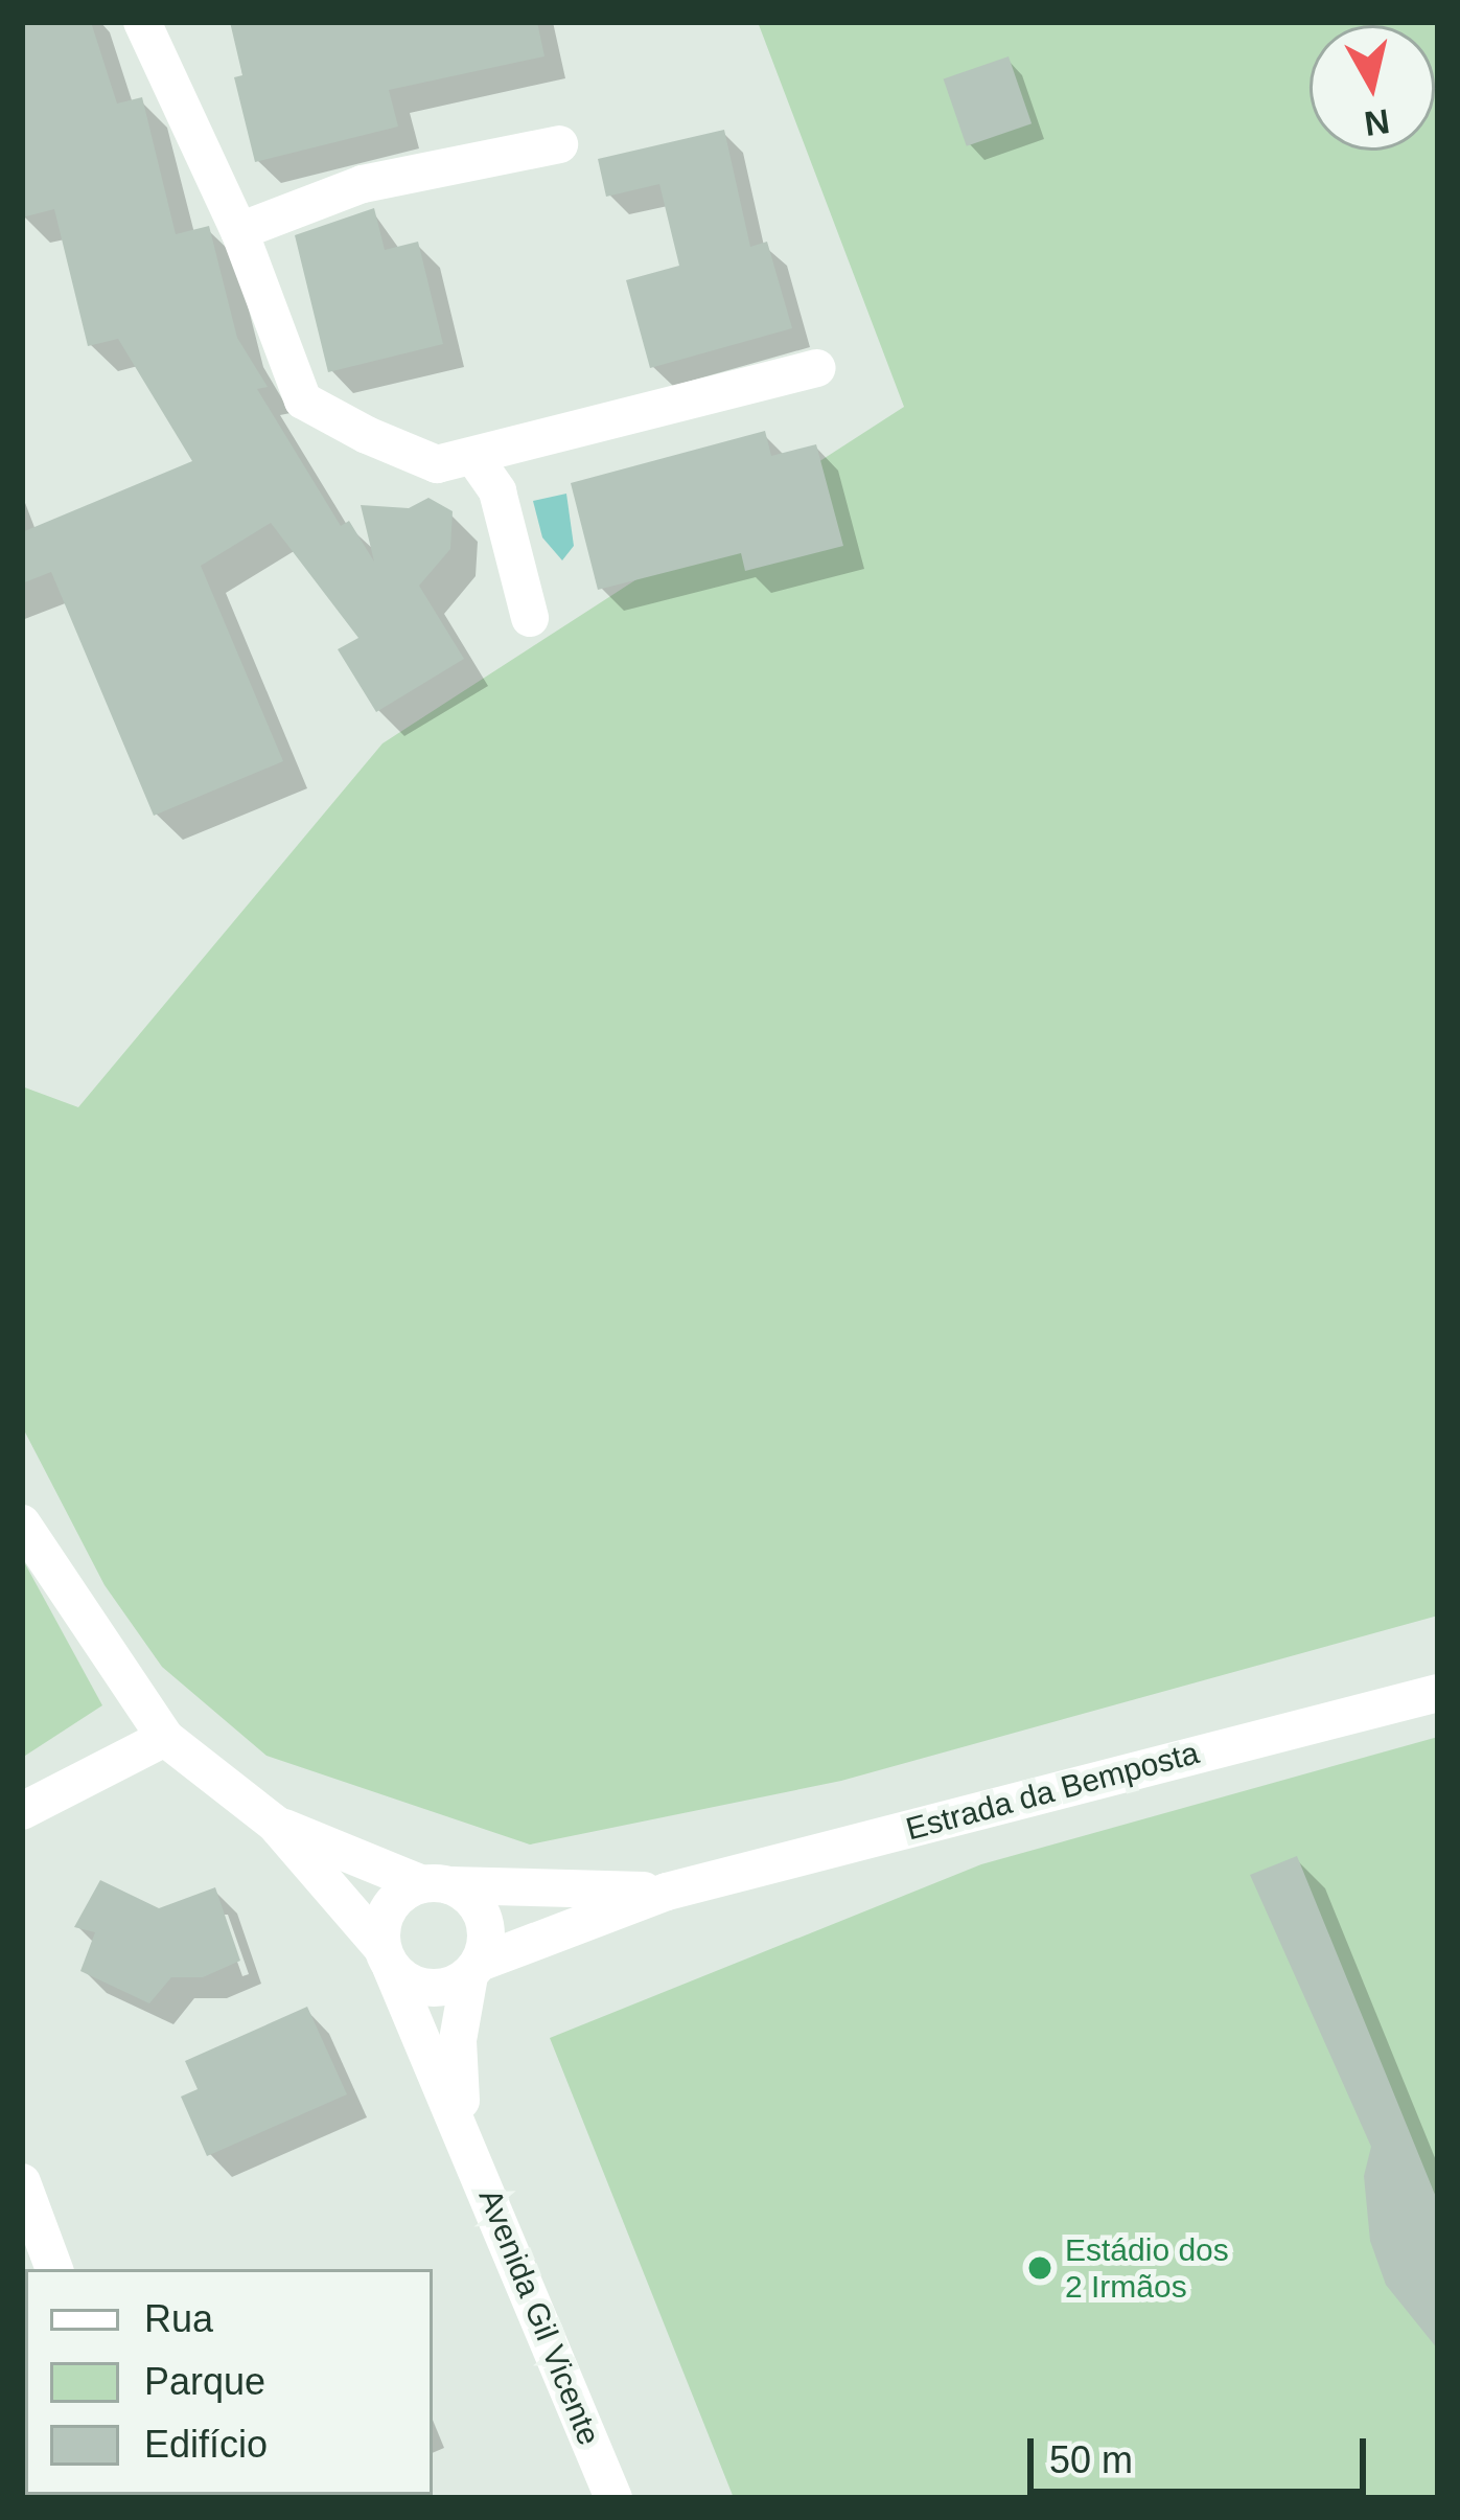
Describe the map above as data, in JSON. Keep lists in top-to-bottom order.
{
  "streets": {
    "street": ["Estrada da Bemposta", "Avenida Gil Vicente"]
  },
  "places": ["Estádio dos 2 Irmãos"],
  "legend": ["Rua", "Parque", "Edifício"],
  "scale_bar": "50 m",
  "north": "bottom"
}
